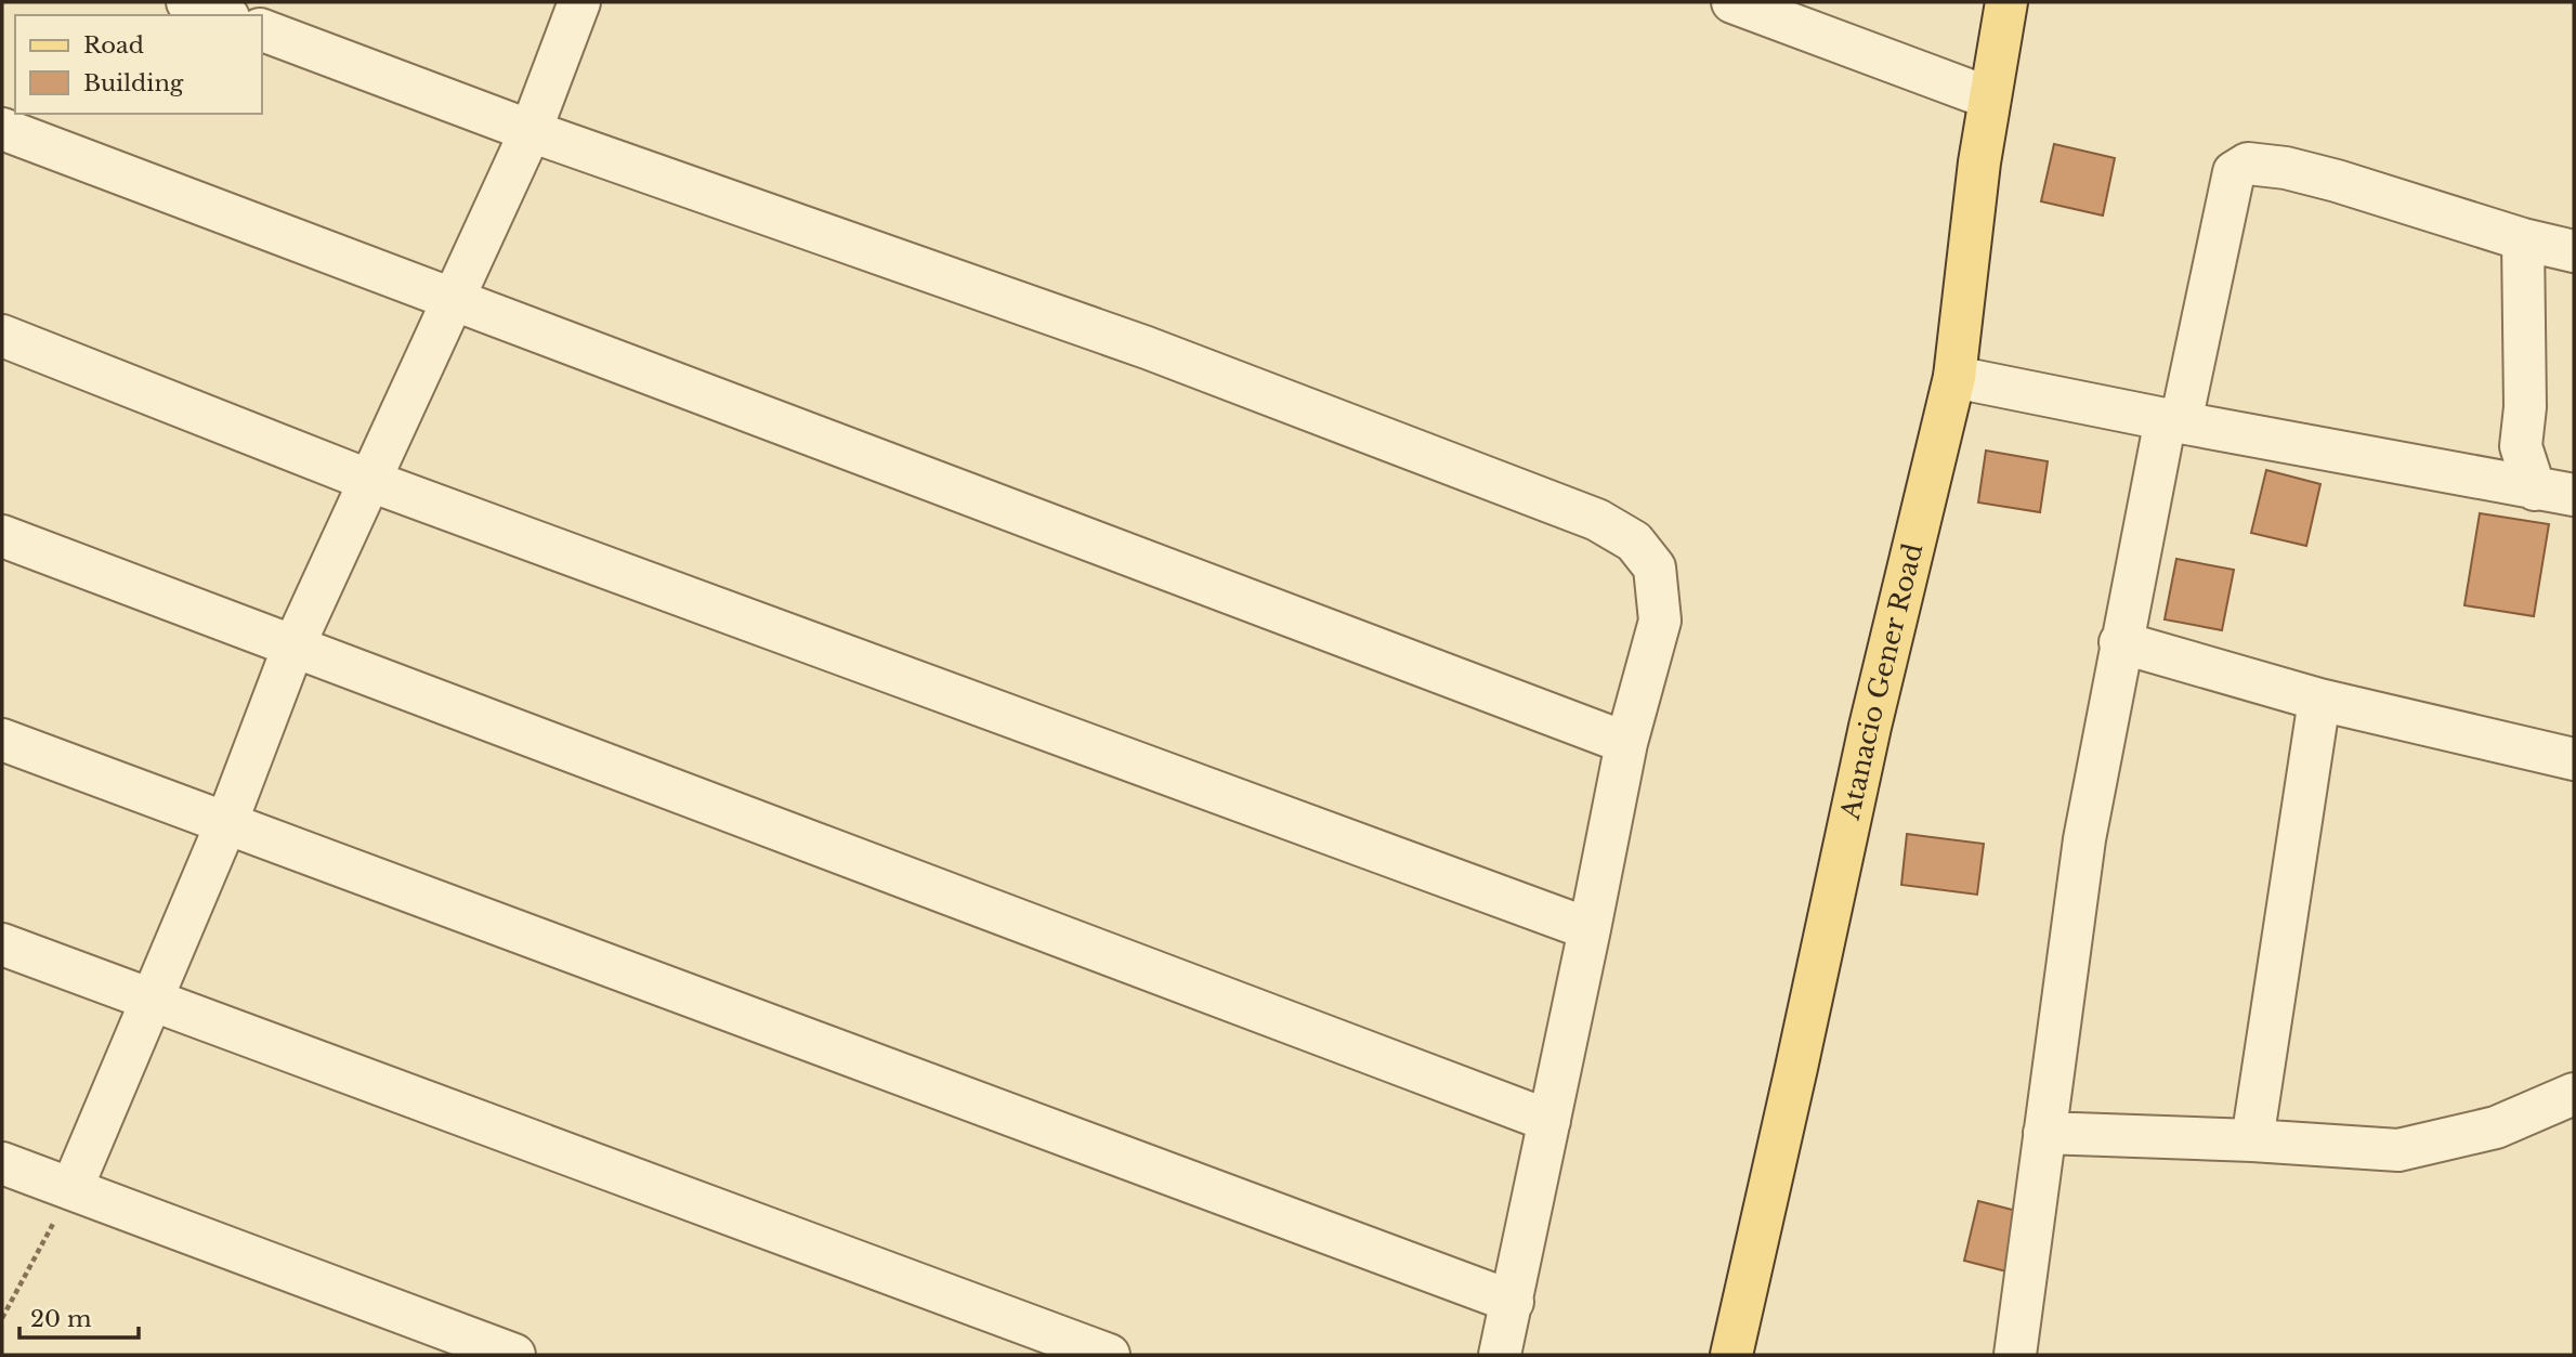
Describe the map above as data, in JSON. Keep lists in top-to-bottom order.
{
  "streets": {
    "main road": ["Atanacio Gener Road"]
  },
  "legend": ["Road", "Building"],
  "scale_bar": "20 m"
}
